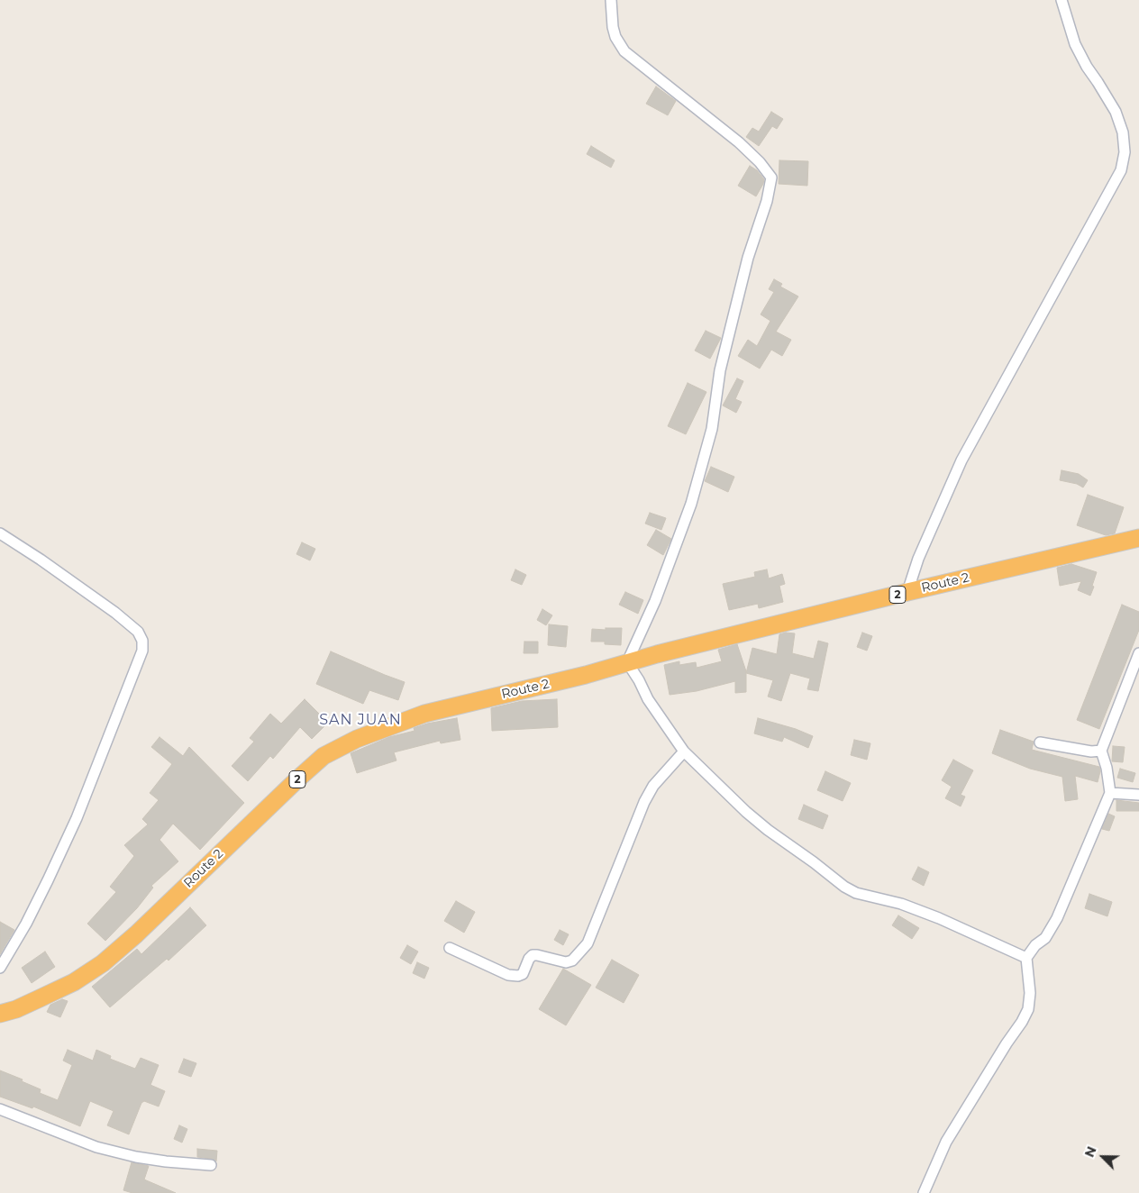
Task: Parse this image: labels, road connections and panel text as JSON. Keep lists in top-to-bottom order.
{
  "streets": {
    "highway": ["Route 2", "2"]
  },
  "districts": ["SAN JUAN"],
  "north": "top left"
}
